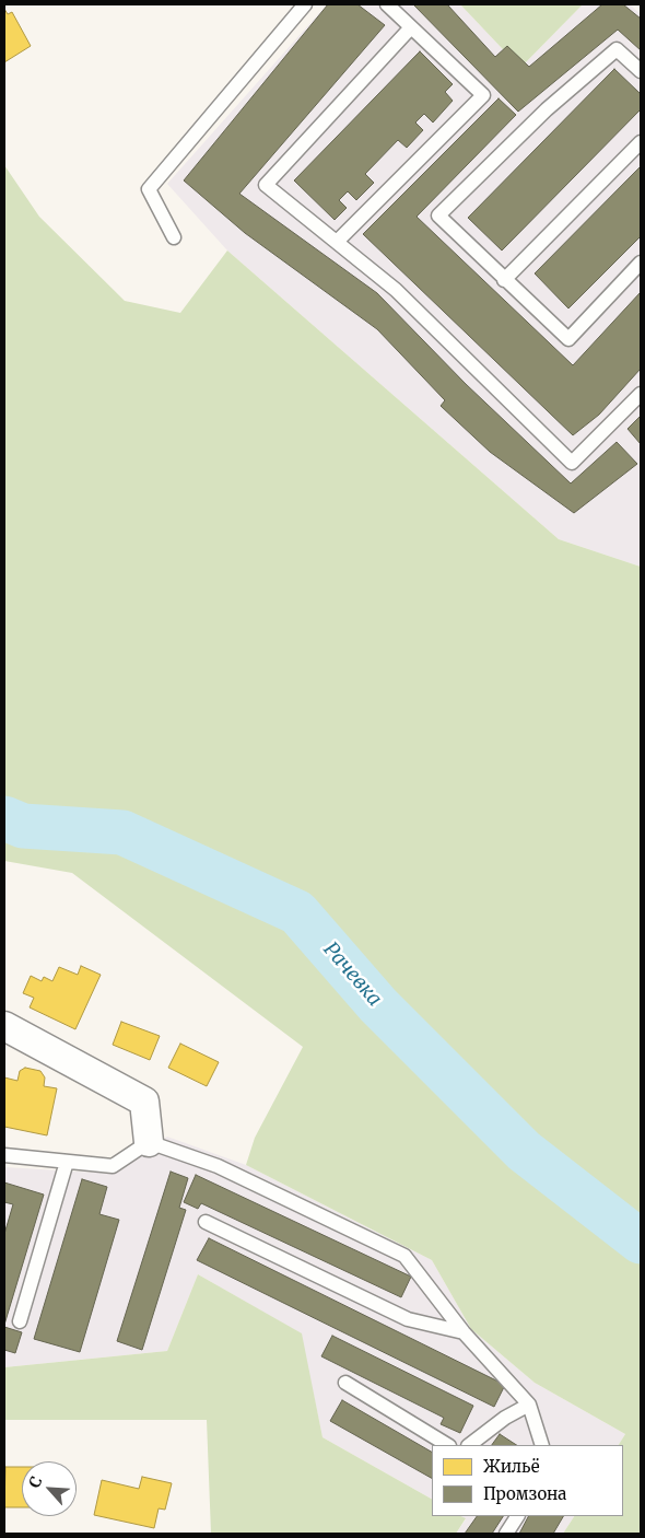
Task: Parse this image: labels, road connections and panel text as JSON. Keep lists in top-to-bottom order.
{
  "water": ["Рачевка"],
  "legend": ["Жильё", "Промзона"],
  "north": "top left"
}
